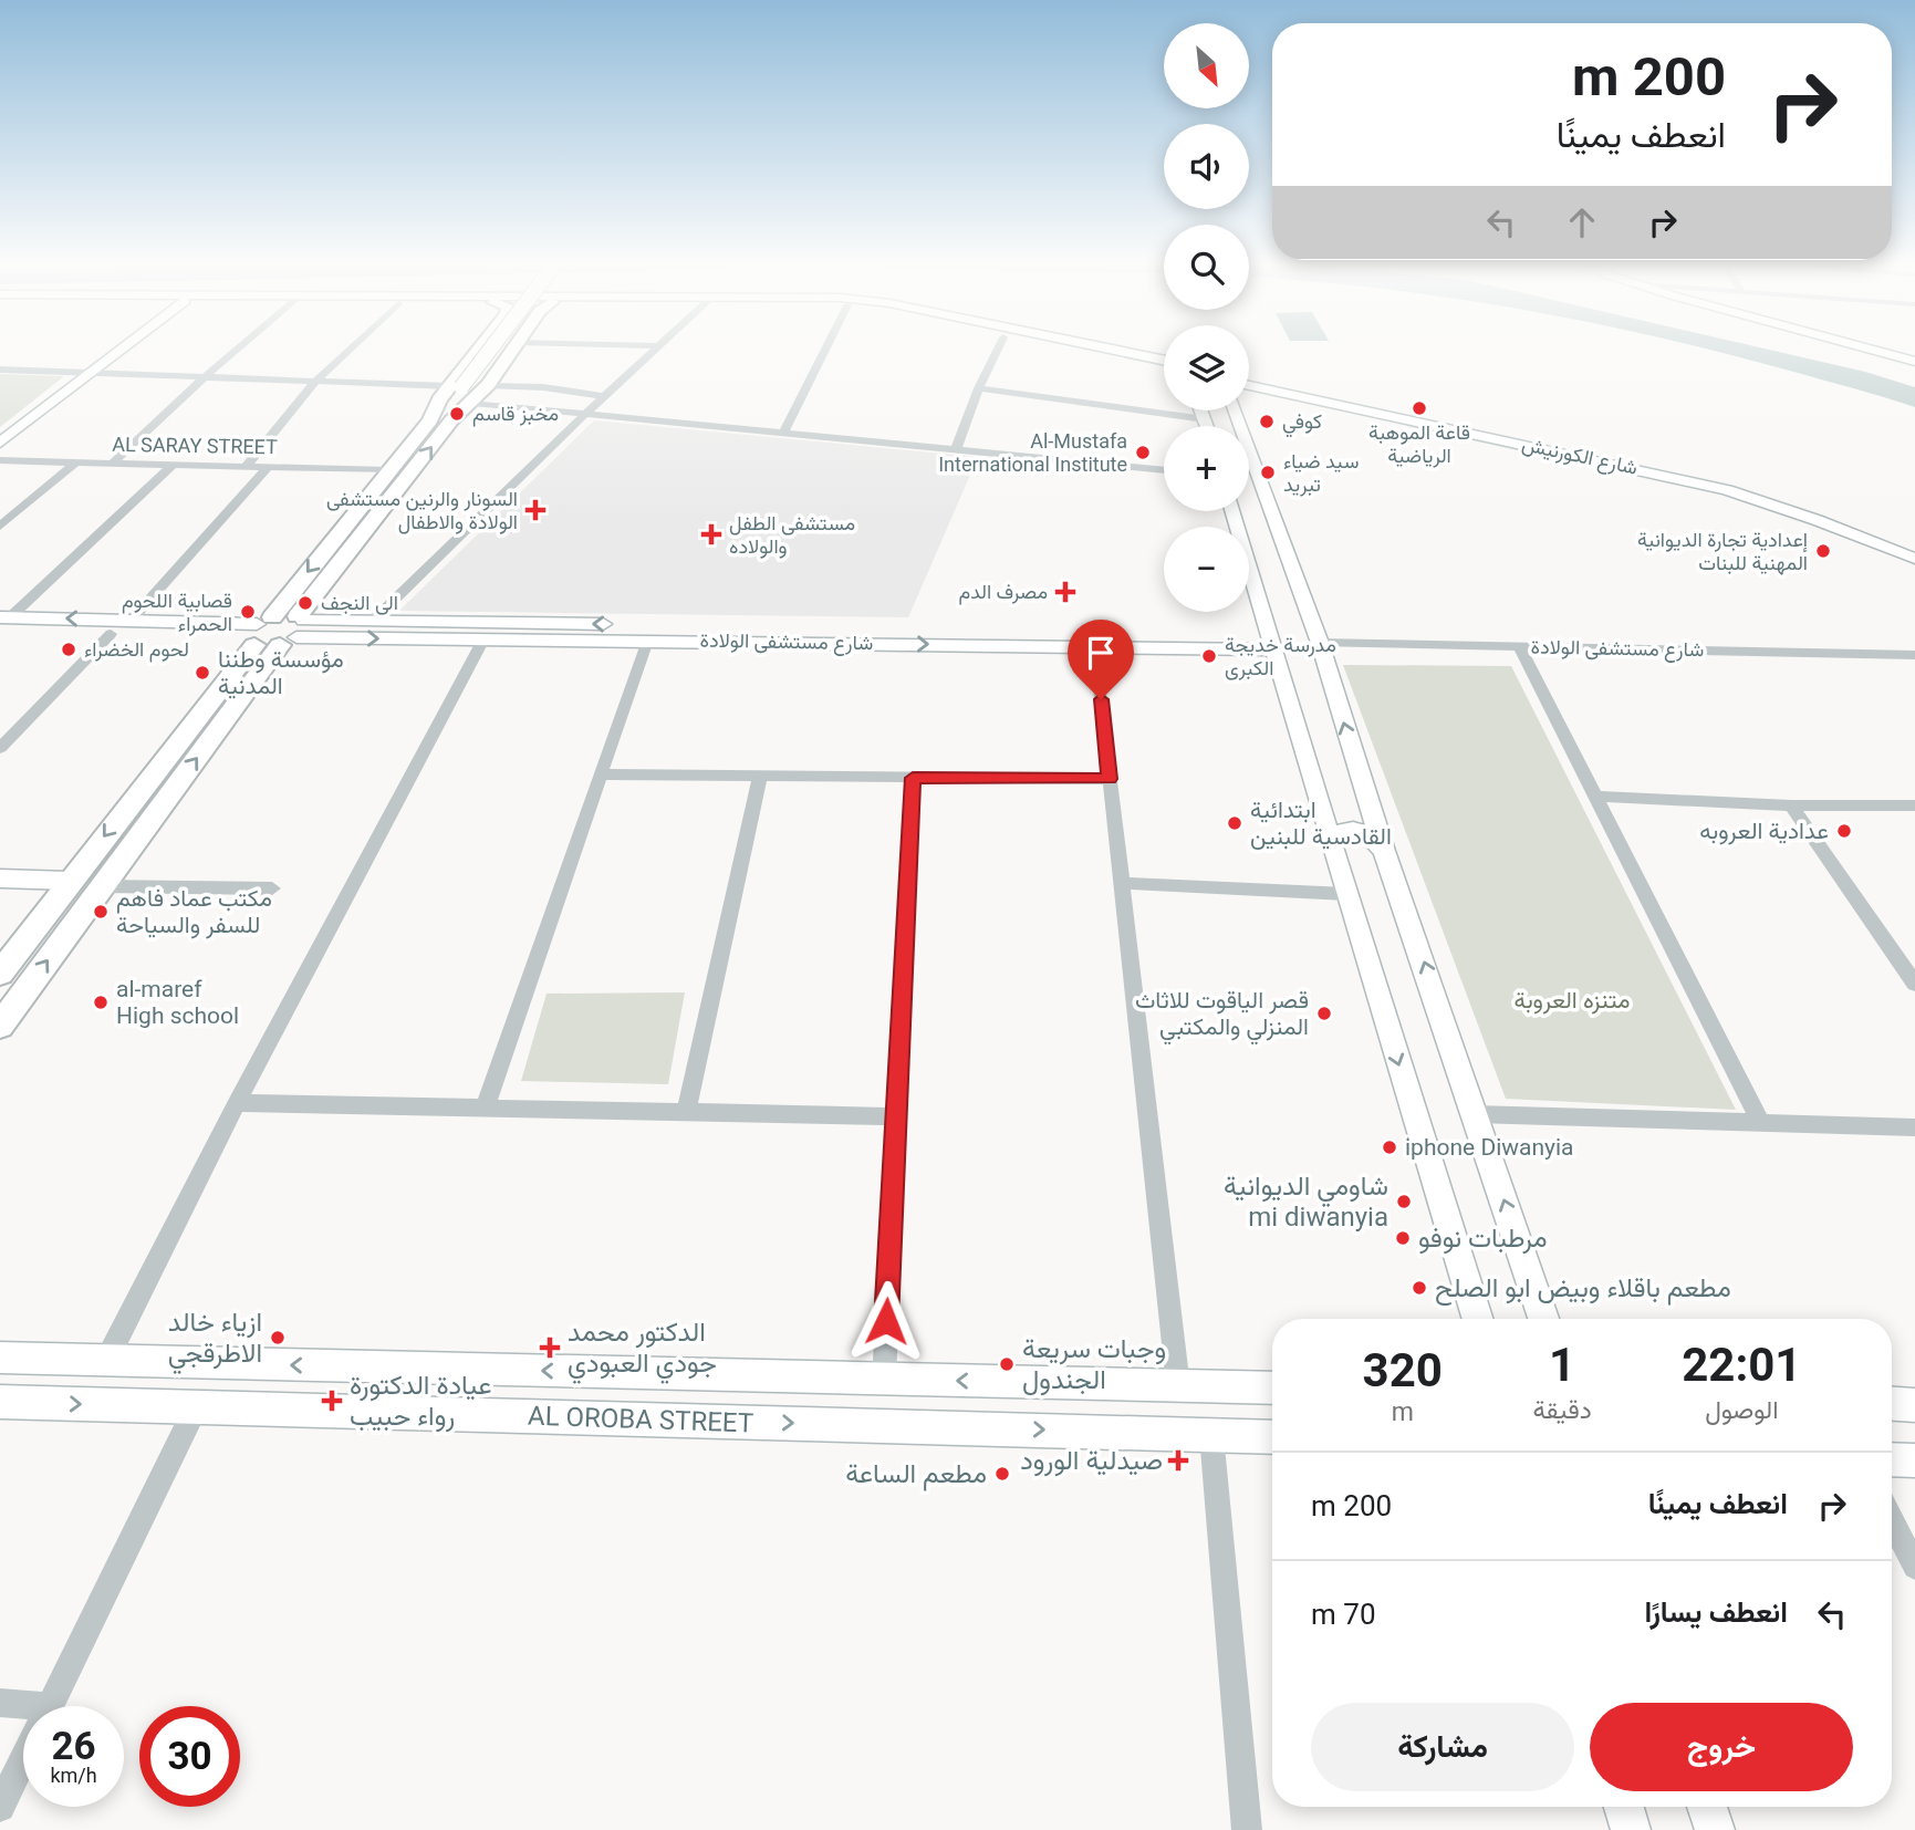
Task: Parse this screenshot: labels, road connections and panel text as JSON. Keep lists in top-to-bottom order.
{
  "streets": {
    "main road": ["شارع الكورنيش", "شارع مستشفى الولادة", "AL OROBA STREET"],
    "street": ["AL SARAY STREET"]
  },
  "parks": ["متنزه العروبة"],
  "places": {
    "other": [
      "قاعة الموهبة الرياضية",
      "مخبز قاسم",
      "كوفي",
      "Al-Mustafa International Institute",
      "سيد ضياء تبريد",
      "إعدادية تجارة الديوانية المهنية للبنات",
      "الى النجف",
      "قصابية اللحوم الحمراء",
      "لحوم الخضراء",
      "مدرسة خديجة الكبرى",
      "مؤسسة وطننا المدنية",
      "ابتدائية القادسية للبنين",
      "عدادية العروبه",
      "مكتب عماد فاهم للسفر والسياحة",
      "al-maref High school",
      "قصر الياقوت للاثاث المنزلي والمكتبي",
      "iphone Diwanyia",
      "شاومي الديوانية mi diwanyia",
      "مرطبات نوفو",
      "مطعم باقلاء وبيض ابو الصلح",
      "ازياء خالد الاطرقجي",
      "وجبات سريعة الجندول",
      "مطعم الساعة"
    ],
    "health": [
      "السونار والرنين مستشفى الولادة والاطفال",
      "مستشفى الطفل والولاده",
      "مصرف الدم",
      "الدكتور محمد جودي العبودي",
      "عيادة الدكتورة رواء حبيب",
      "صيدلية الورود"
    ]
  },
  "north": "bottom right",
  "page": {
    "map_buttons": ["+", "−"],
    "turn": ["200 m", "انعطف يمينًا"],
    "eta": [
      "22:01",
      "الوصول",
      "1",
      "دقيقة",
      "320",
      "m"
    ],
    "list": [
      {
        "name": "انعطف يمينًا",
        "value": "200 m"
      },
      {
        "name": "انعطف يسارًا",
        "value": "70 m"
      }
    ],
    "buttons": ["خروج", "مشاركة"],
    "speed": "26 km/h",
    "limit": "30"
  }
}
